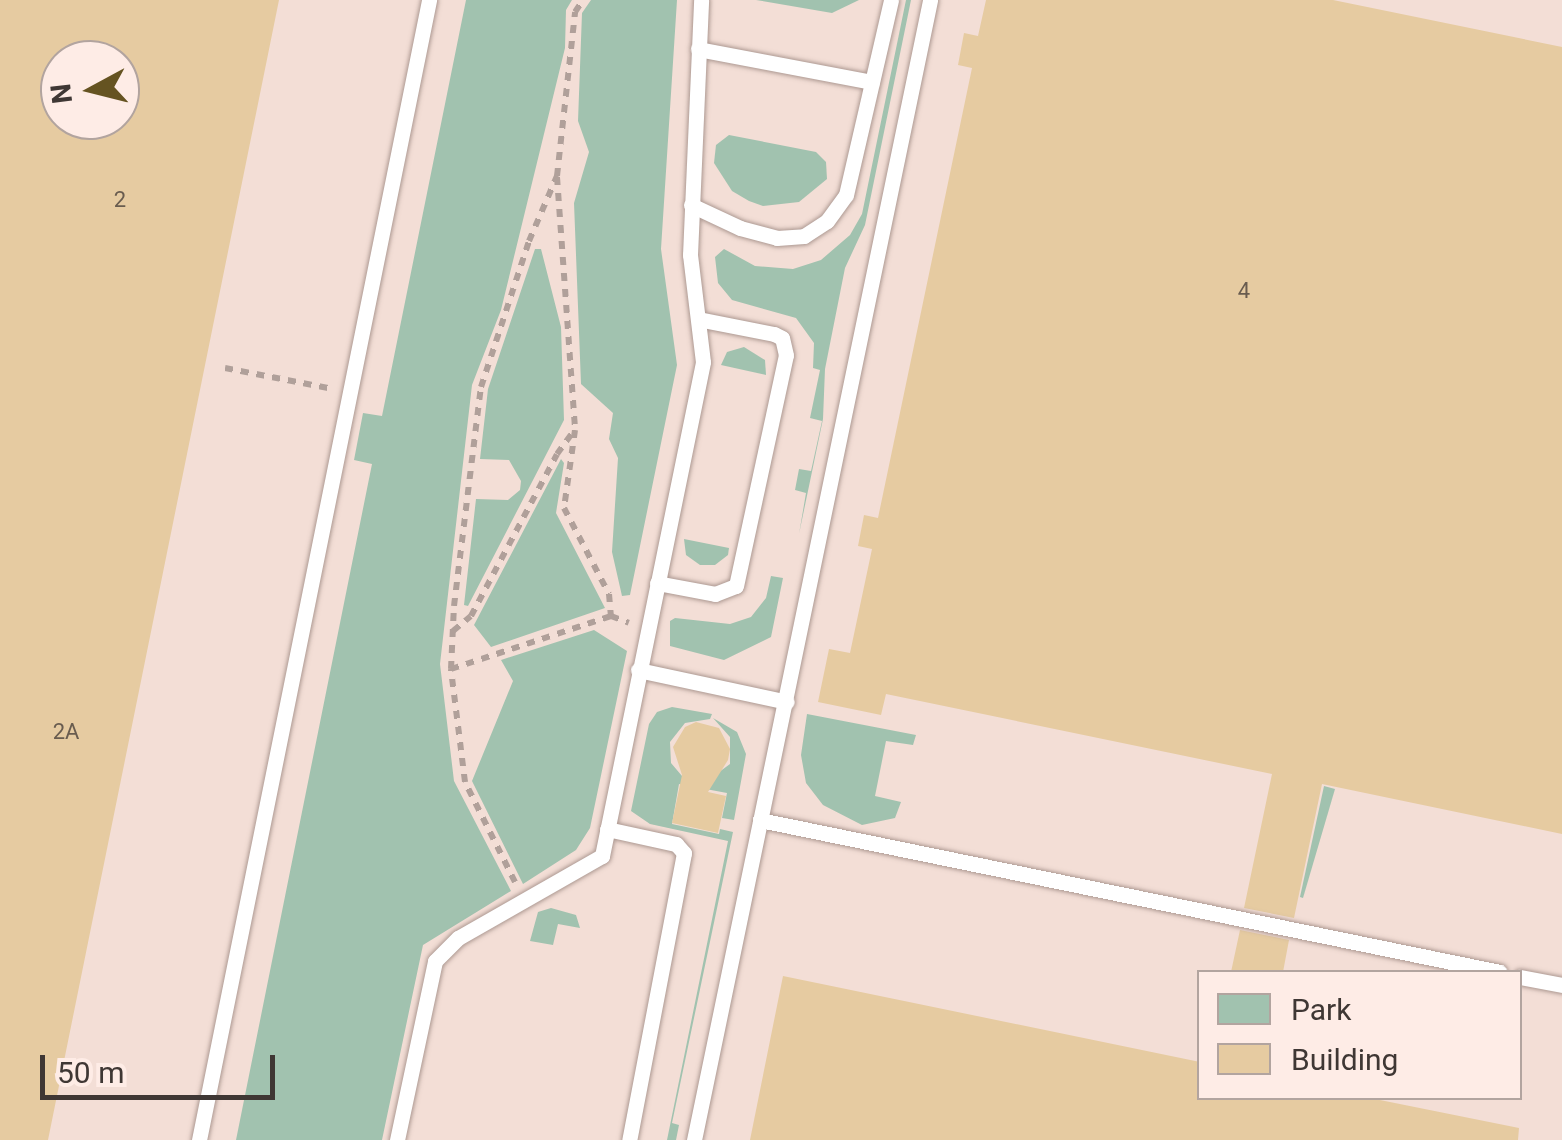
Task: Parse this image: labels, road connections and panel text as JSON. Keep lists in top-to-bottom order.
{
  "house_numbers": ["2", "4", "2A"],
  "legend": ["Park", "Building"],
  "scale_bar": "50 m",
  "north": "left"
}
